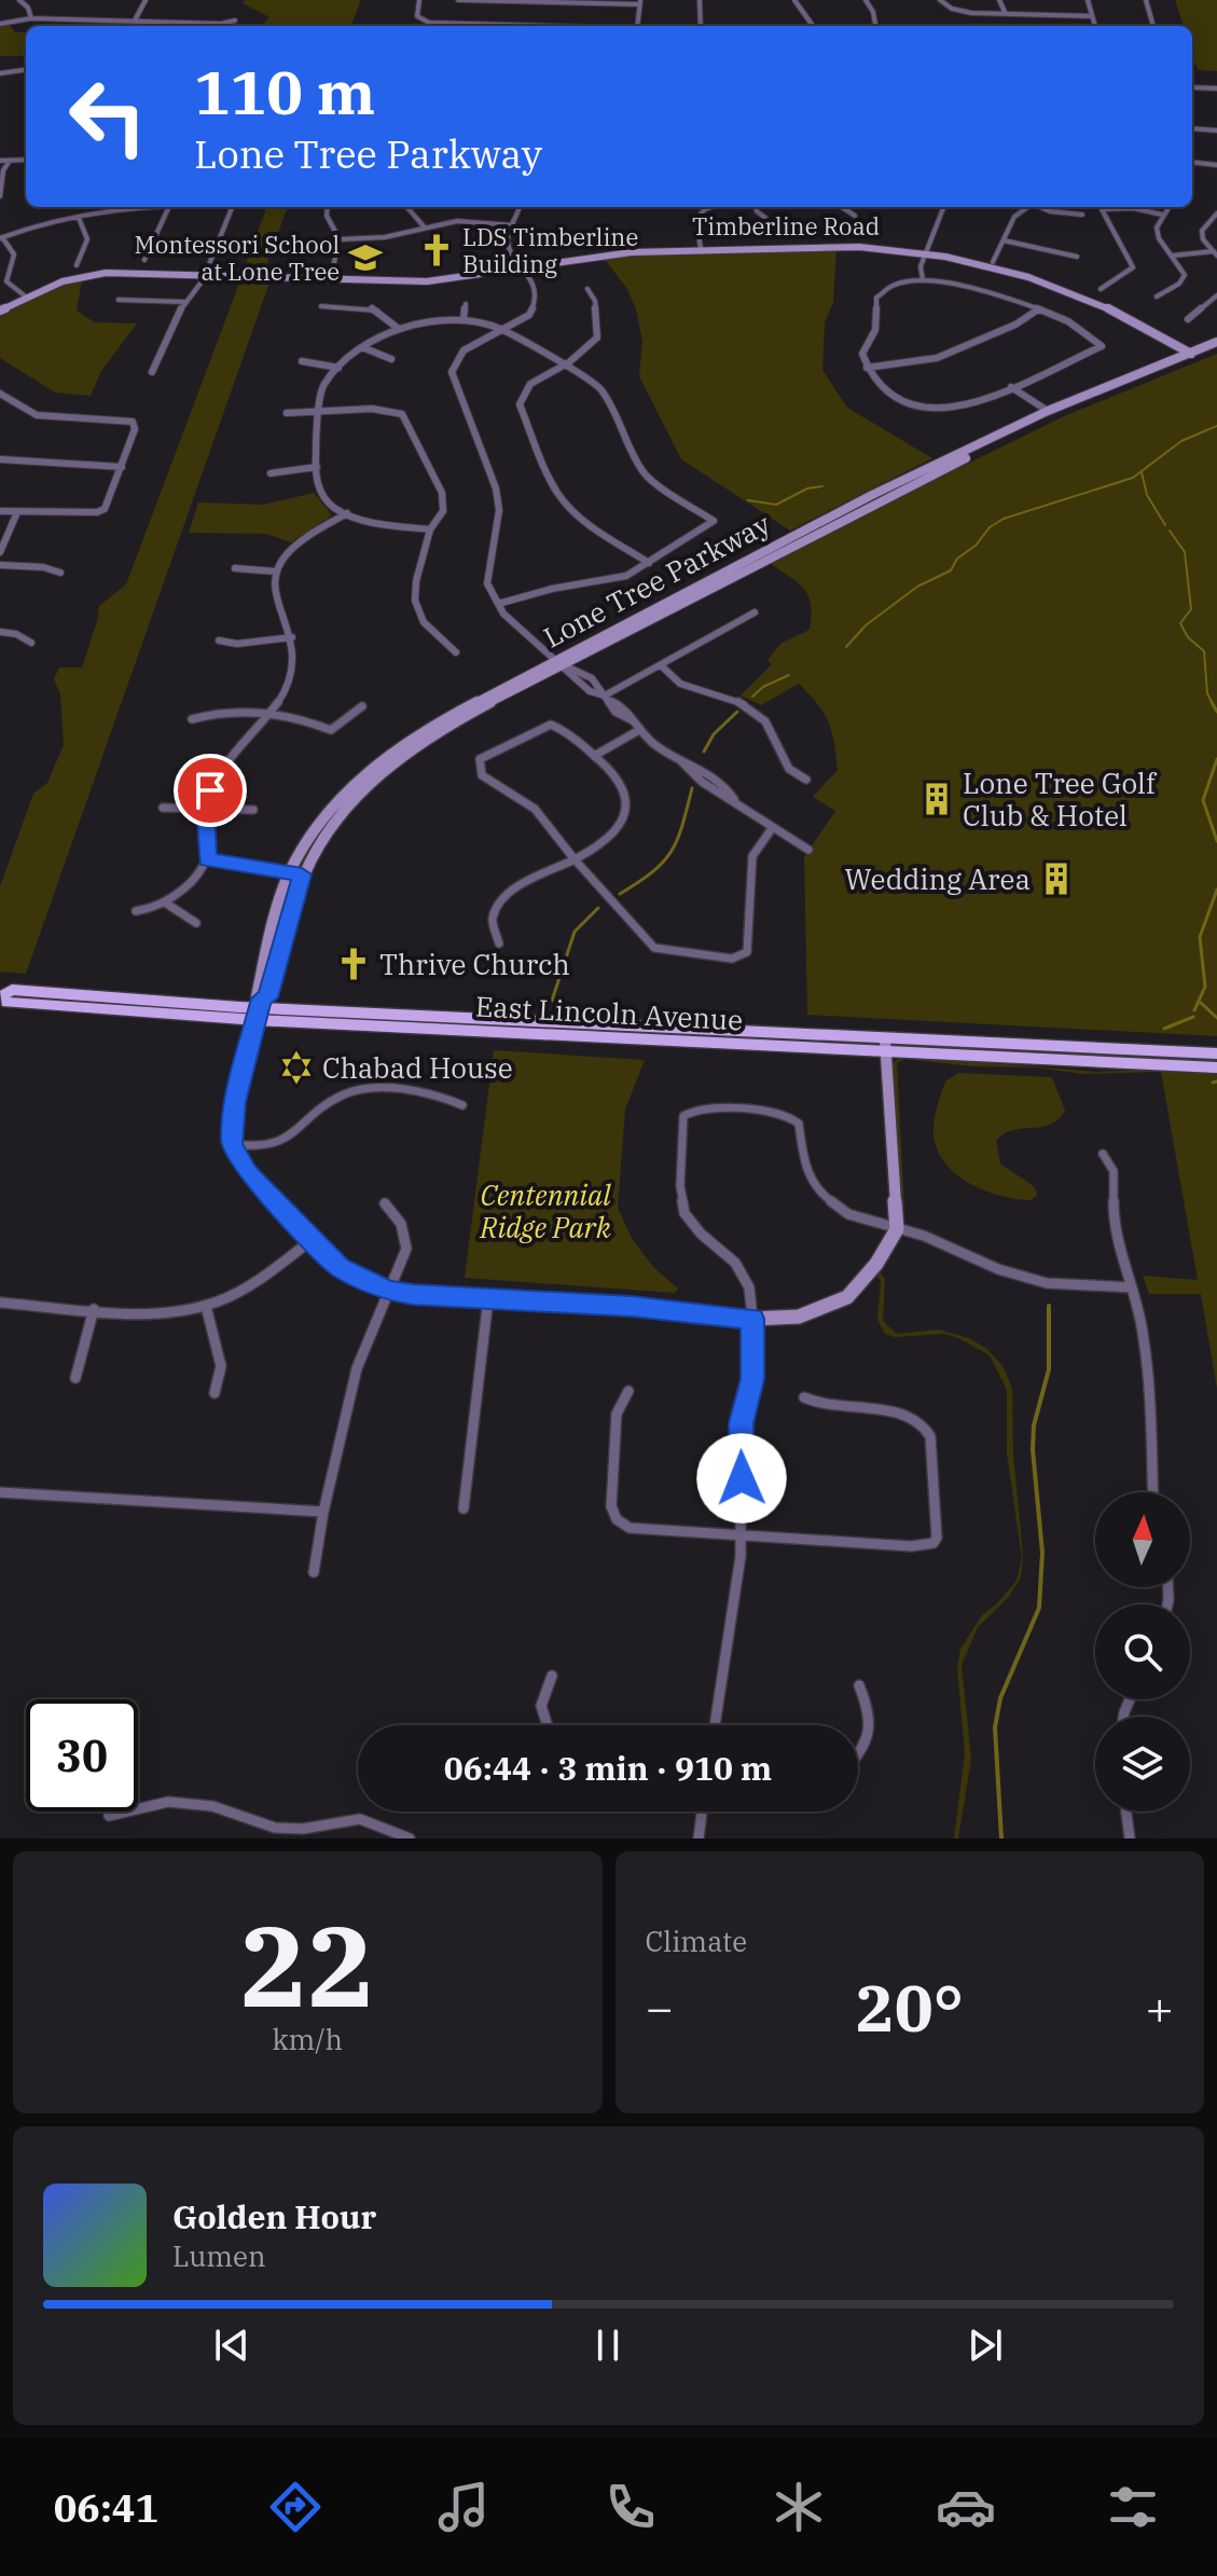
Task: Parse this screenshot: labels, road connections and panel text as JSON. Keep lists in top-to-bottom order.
{
  "streets": {
    "main road": ["East Lincoln Avenue"],
    "street": ["Timberline Road", "Lone Tree Parkway"]
  },
  "crossings": [
    ["Timberline Road", "Lone Tree Parkway"],
    ["Lone Tree Parkway", "East Lincoln Avenue"]
  ],
  "parks": ["Centennial Ridge Park"],
  "places": {
    "church": ["LDS Timberline Building", "Thrive Church"],
    "school or university": ["Montessori School at Lone Tree"],
    "building": ["Lone Tree Golf Club & Hotel", "Wedding Area"],
    "synagogue": ["Chabad House"]
  },
  "north": "top",
  "page": {
    "turn": ["110 m", "Lone Tree Parkway"],
    "limit": "30",
    "trip": "06:44 · 3 min · 910 m",
    "tile": [
      ["22", "km/h"],
      "Climate"
    ],
    "heat": ["−", "20°", "+"],
    "song": ["Golden Hour", "Lumen"],
    "tabs": "06:41"
  }
}
